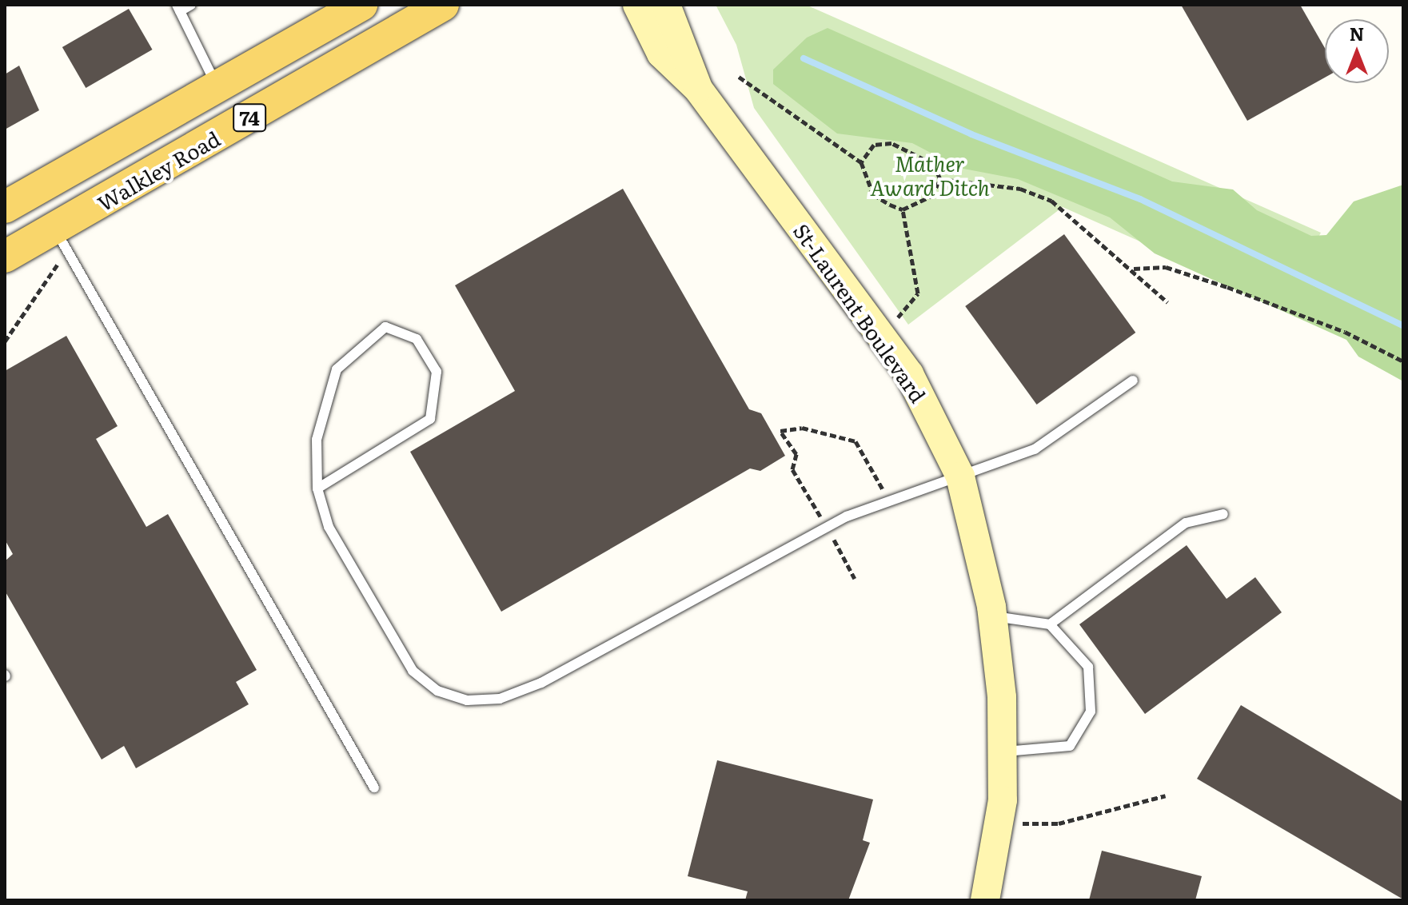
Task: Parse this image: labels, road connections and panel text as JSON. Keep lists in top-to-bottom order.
{
  "streets": {
    "main road": ["74", "Walkley Road"],
    "street": ["St-Laurent Boulevard"]
  },
  "parks": ["Mather Award Ditch"],
  "north": "top"
}
